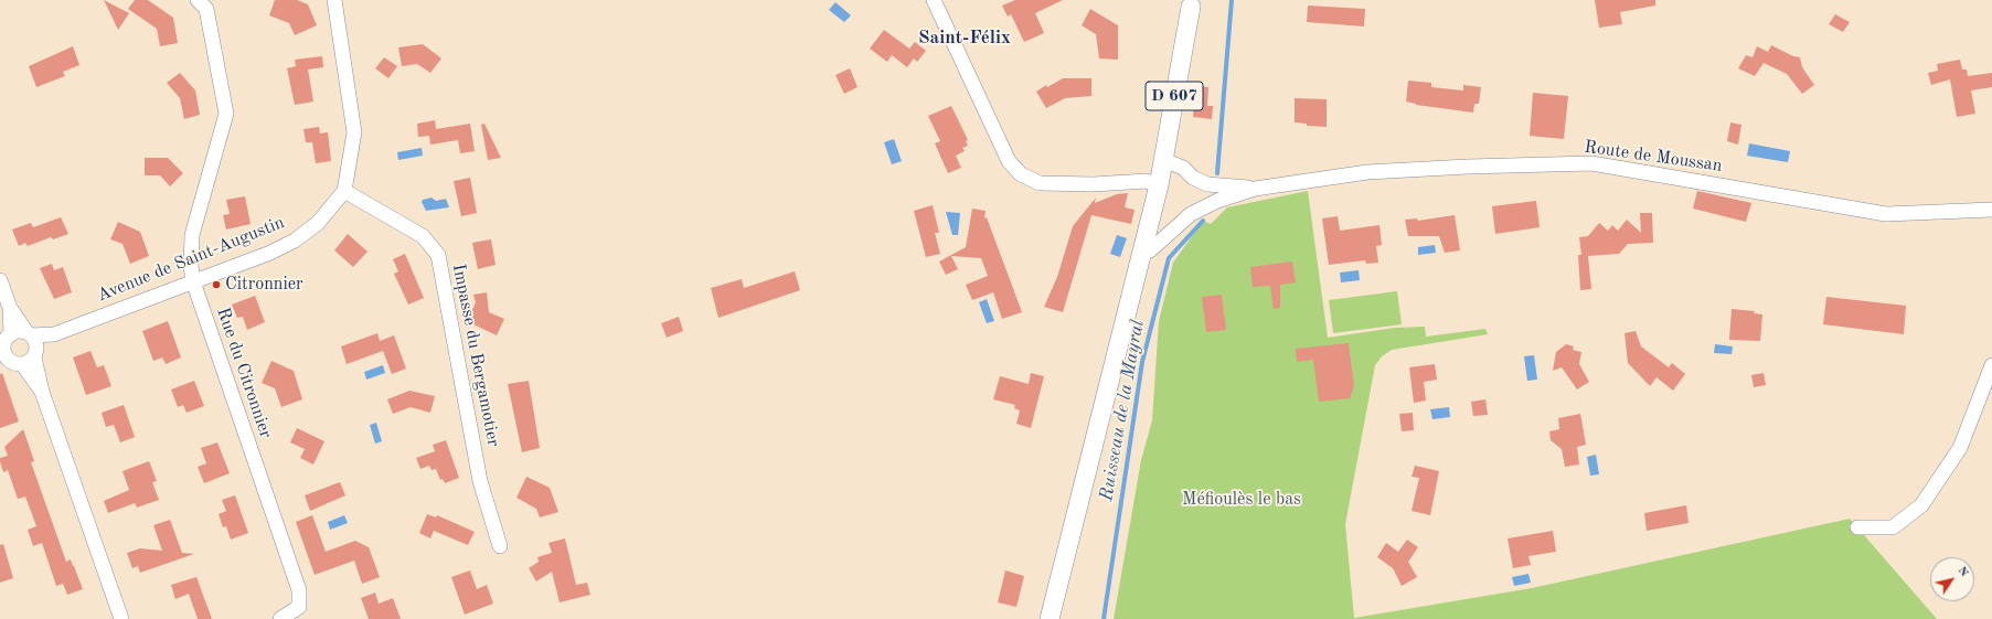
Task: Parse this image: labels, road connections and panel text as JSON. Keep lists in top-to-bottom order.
{
  "streets": {
    "main road": ["D 607"],
    "street": [
      "Route de Moussan",
      "Avenue de Saint-Augustin",
      "Impasse du Bergamotier",
      "Rue du Citronnier"
    ]
  },
  "crossings": [
    ["Avenue de Saint-Augustin", "Impasse du Bergamotier"],
    ["Avenue de Saint-Augustin", "Rue du Citronnier"]
  ],
  "districts": ["Saint-Félix"],
  "water": ["Ruisseau de la Mayral"],
  "parks": ["Méfioulès le bas"],
  "places": ["Citronnier"],
  "north": "top right"
}
